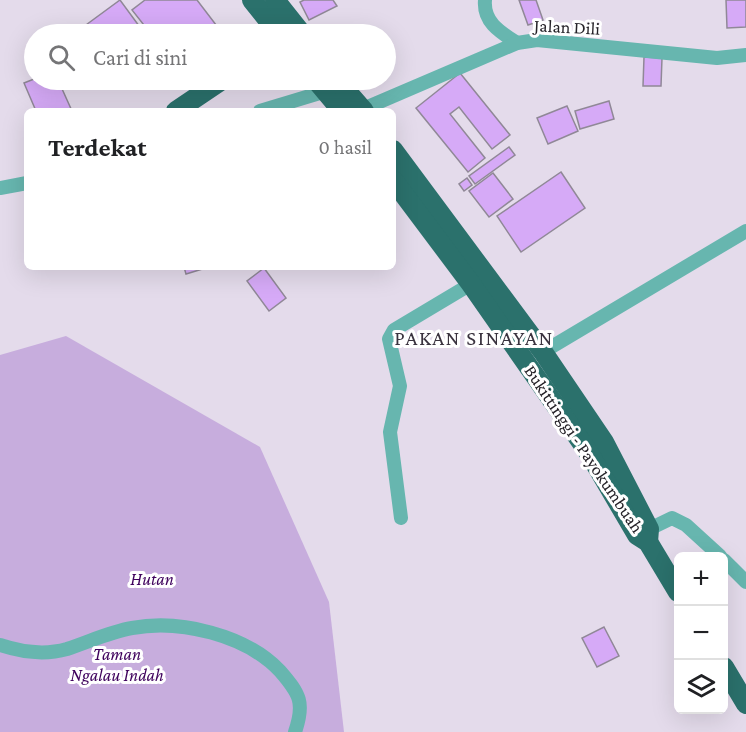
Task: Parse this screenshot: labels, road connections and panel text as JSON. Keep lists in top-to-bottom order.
{
  "streets": {
    "highway": ["Bukittinggi - Payokumbuah"],
    "street": ["Jalan Dili"]
  },
  "districts": ["PAKAN SINAYAN"],
  "parks": ["Hutan", "Taman Ngalau Indah"],
  "page": {
    "search": "Cari di sini",
    "heading": ["Terdekat", "0 hasil"],
    "map_buttons": ["+", "−"]
  }
}
